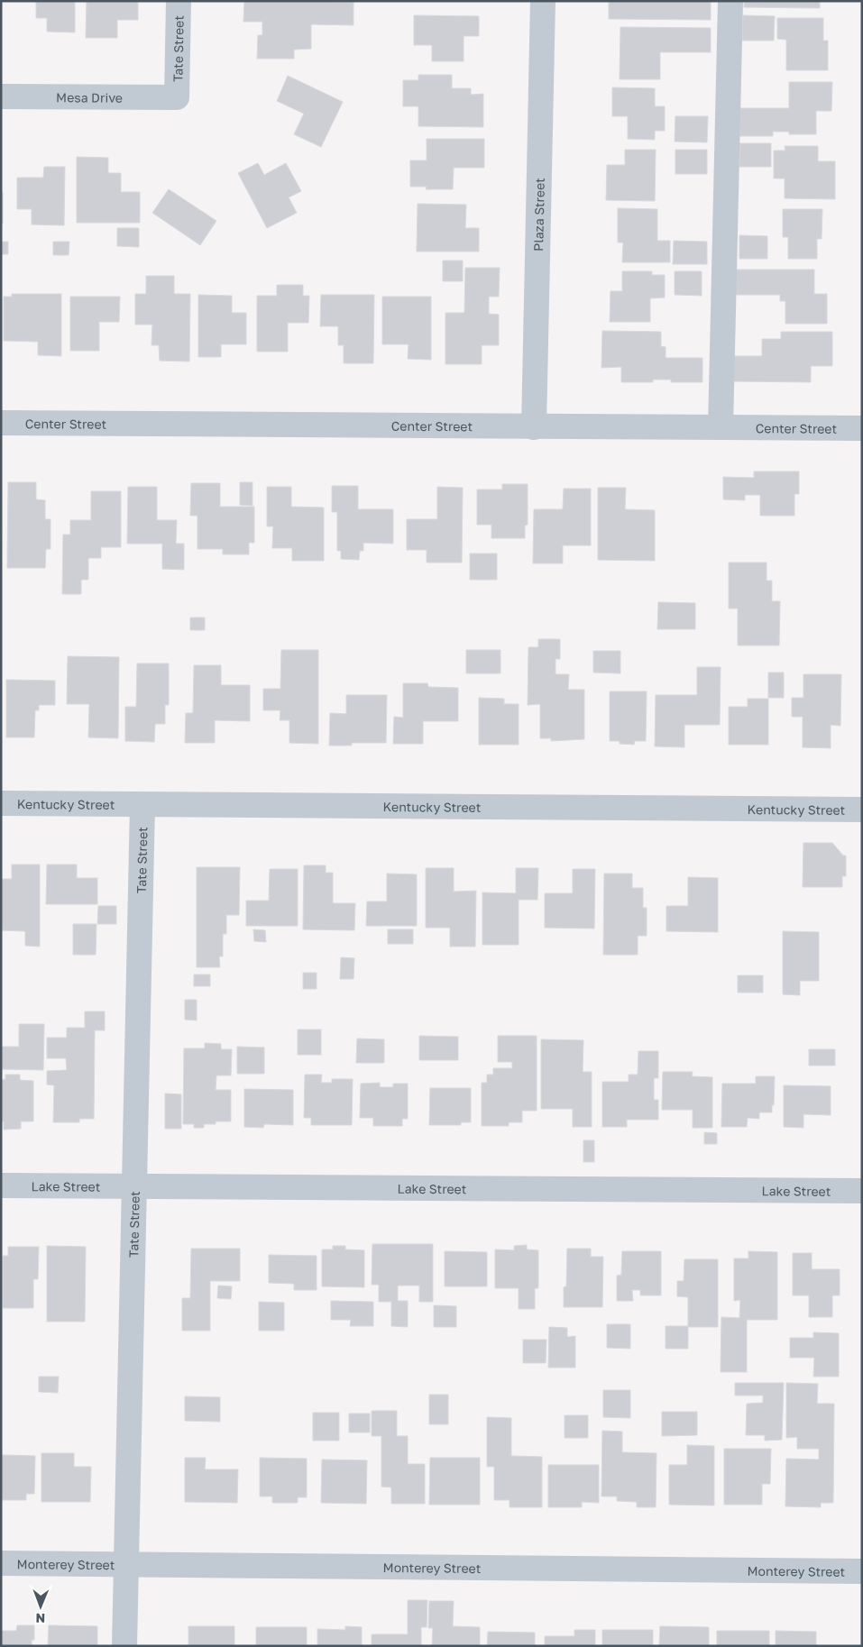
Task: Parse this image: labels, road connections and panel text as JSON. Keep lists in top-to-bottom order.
{
  "streets": {
    "street": [
      "Tate Street",
      "Mesa Drive",
      "Plaza Street",
      "Center Street",
      "Kentucky Street",
      "Lake Street",
      "Monterey Street"
    ]
  },
  "crossings": [
    ["Tate Street", "Mesa Drive"],
    ["Tate Street", "Kentucky Street"],
    ["Tate Street", "Lake Street"],
    ["Tate Street", "Monterey Street"],
    ["Plaza Street", "Center Street"]
  ],
  "north": "bottom"
}
